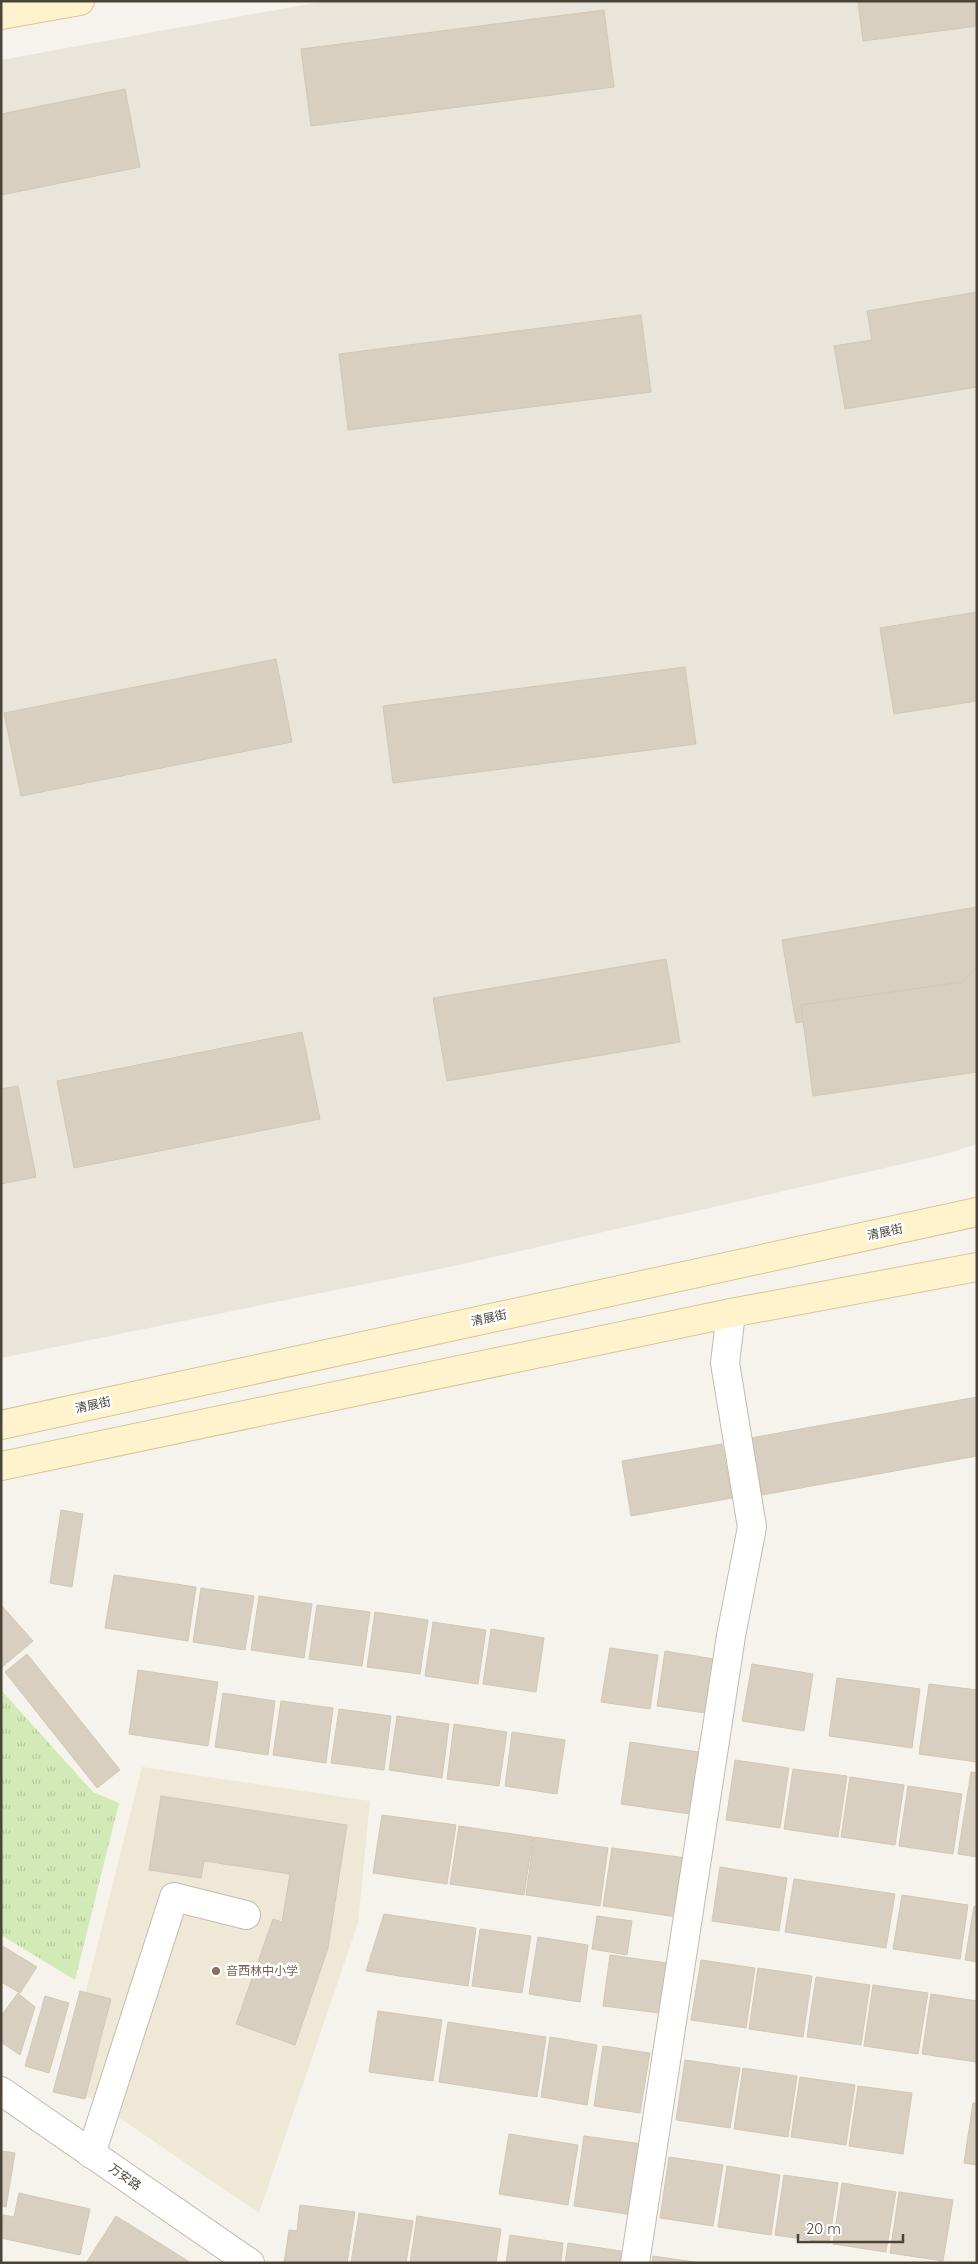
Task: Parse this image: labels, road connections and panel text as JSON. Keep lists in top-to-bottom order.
{
  "streets": {
    "street": ["清展街", "万安路"]
  },
  "places": ["音西林中小学"],
  "scale_bar": "20 m"
}
